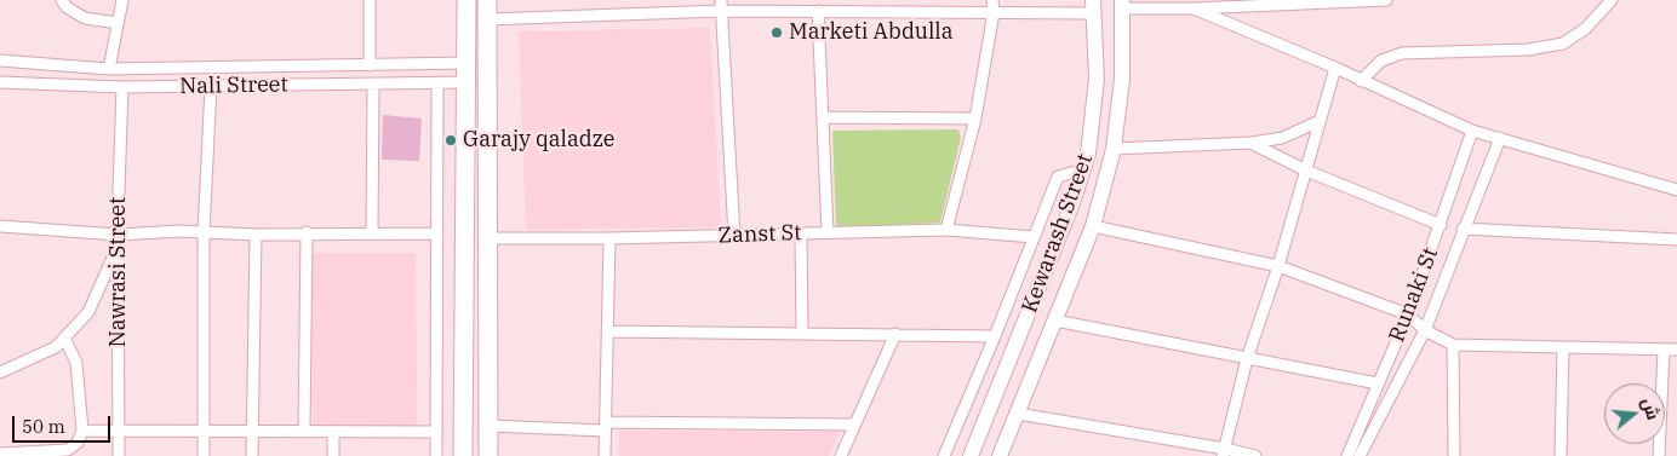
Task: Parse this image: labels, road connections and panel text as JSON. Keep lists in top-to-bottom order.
{
  "streets": {
    "main road": ["Kewarash Street"],
    "street": [
      "Nali Street",
      "Zanst St",
      "Nawrasi Street",
      "Runaki St"
    ]
  },
  "crossings": [
    ["Nali Street", "Nawrasi Street"]
  ],
  "places": ["Marketi Abdulla", "Garajy qaladze"],
  "scale_bar": "50 m",
  "north": "right"
}
